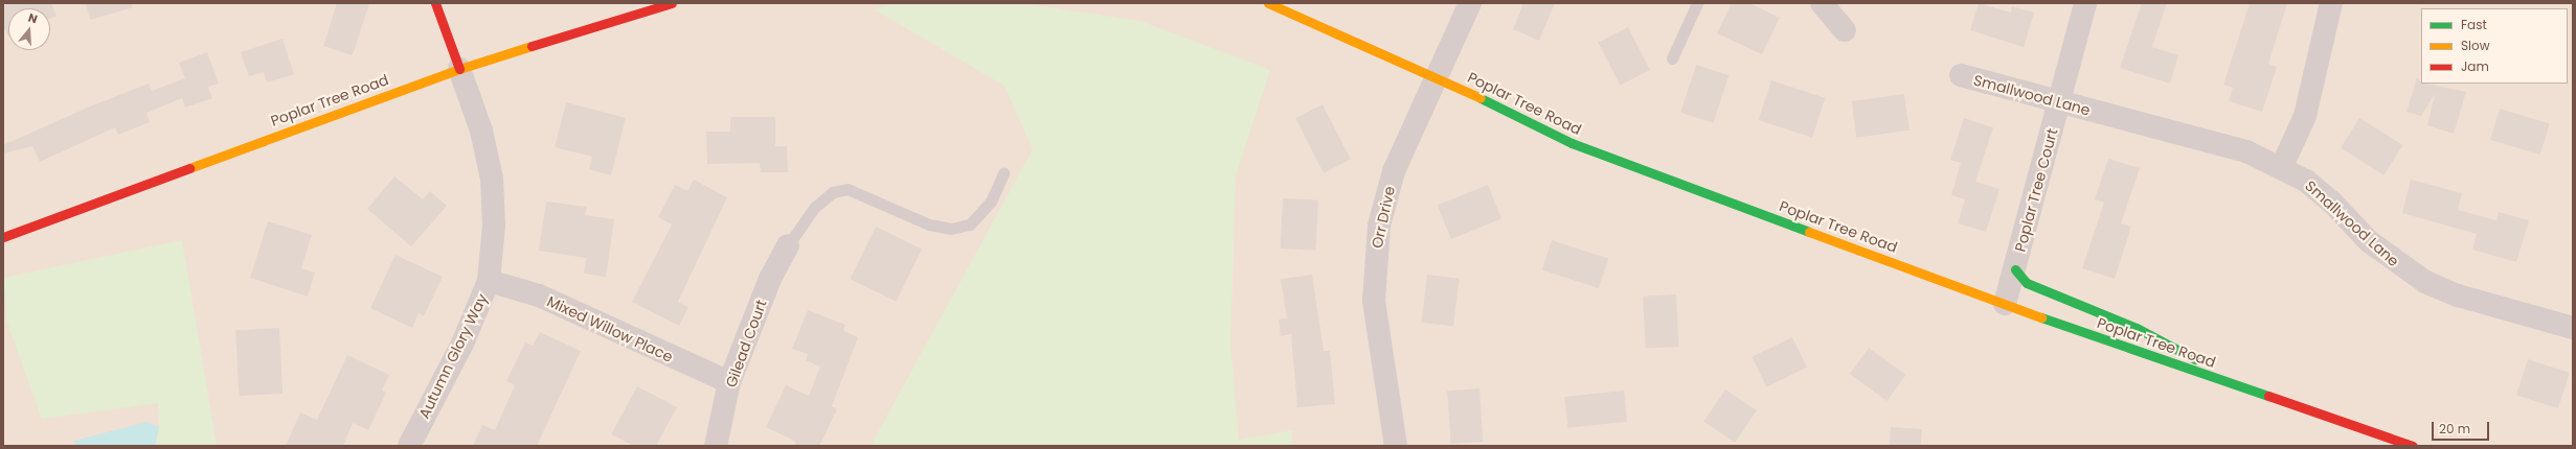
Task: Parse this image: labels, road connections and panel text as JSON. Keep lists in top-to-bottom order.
{
  "streets": {
    "main road": ["Poplar Tree Road"],
    "street": [
      "Smallwood Lane",
      "Poplar Tree Court",
      "Orr Drive",
      "Mixed Willow Place",
      "Gilead Court",
      "Autumn Glory Way"
    ]
  },
  "crossings": [
    ["Smallwood Lane", "Poplar Tree Court"],
    ["Poplar Tree Road", "Poplar Tree Court"],
    ["Poplar Tree Road", "Orr Drive"],
    ["Poplar Tree Road", "Autumn Glory Way"],
    ["Mixed Willow Place", "Gilead Court"],
    ["Mixed Willow Place", "Autumn Glory Way"]
  ],
  "legend": ["Fast", "Slow", "Jam"],
  "scale_bar": "20 m",
  "north": "top"
}
